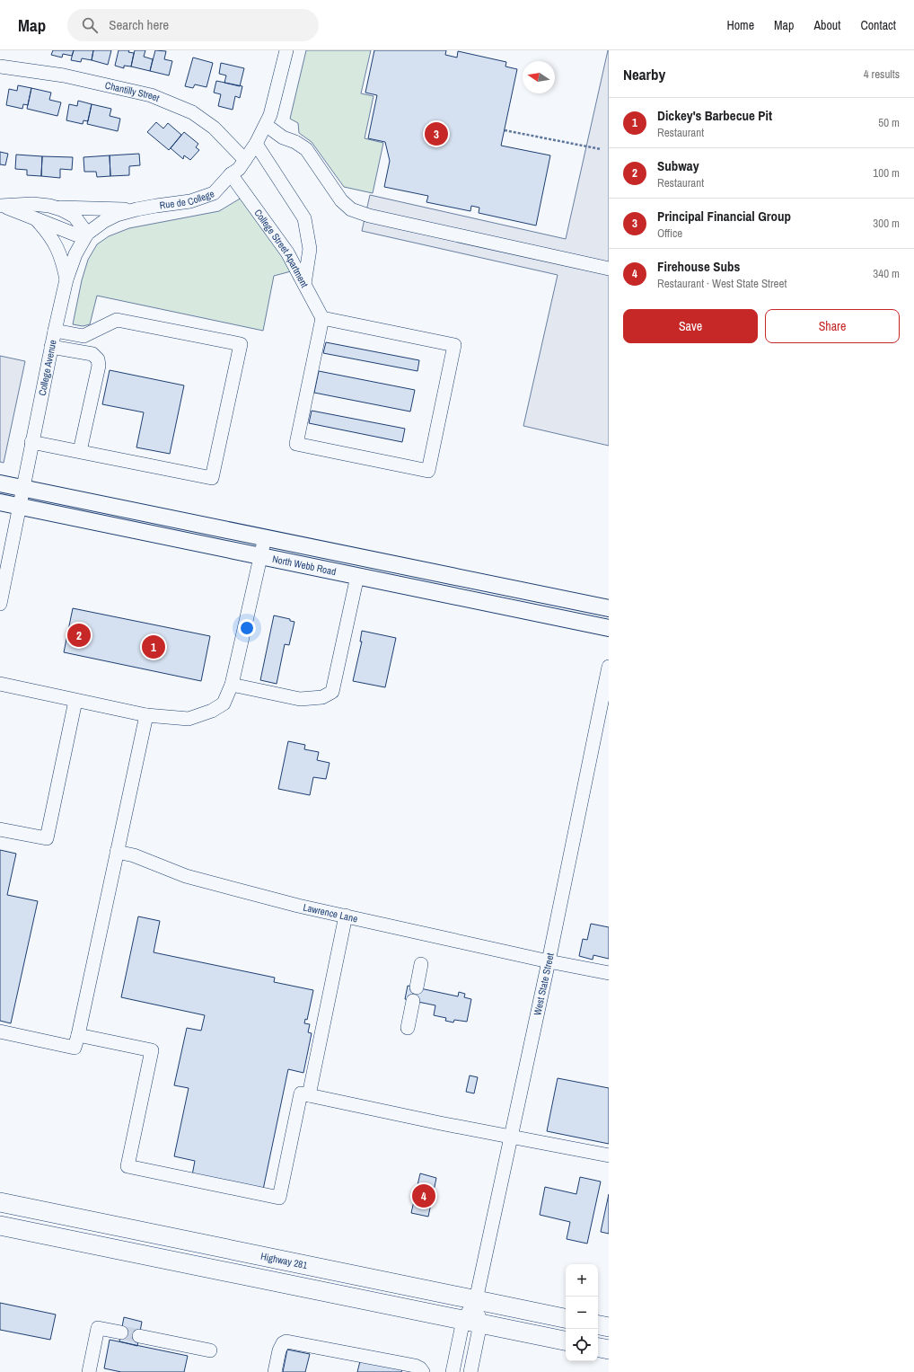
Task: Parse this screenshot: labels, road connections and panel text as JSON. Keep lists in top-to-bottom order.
{
  "streets": {
    "highway": ["Highway 281"],
    "main road": ["North Webb Road"],
    "street": [
      "Chantilly Street",
      "Rue de College",
      "College Street Apartment",
      "College Avenue",
      "Lawrence Lane",
      "West State Street"
    ]
  },
  "crossings": [
    ["Chantilly Street", "Rue de College"],
    ["Rue de College", "College Street Apartment"],
    ["Rue de College", "College Avenue"],
    ["College Avenue", "North Webb Road"],
    ["Lawrence Lane", "West State Street"],
    ["West State Street", "Highway 281"]
  ],
  "north": "left",
  "page": {
    "header": "Map",
    "search": "Search here",
    "nav": [
      "Home",
      "Map",
      "About",
      "Contact"
    ],
    "heading": ["Nearby", "4 results"],
    "list": [
      {
        "mark": "1",
        "name": "Dickey's Barbecue Pit",
        "note": "Restaurant",
        "value": "50 m"
      },
      {
        "mark": "2",
        "name": "Subway",
        "note": "Restaurant",
        "value": "100 m"
      },
      {
        "mark": "3",
        "name": "Principal Financial Group",
        "note": "Office",
        "value": "300 m"
      },
      {
        "mark": "4",
        "name": "Firehouse Subs",
        "note": "Restaurant · West State Street",
        "value": "340 m"
      }
    ],
    "pins": [
      "3",
      "2",
      "1",
      "4"
    ],
    "buttons": ["Save", "Share"],
    "map_buttons": ["+", "−"]
  }
}
